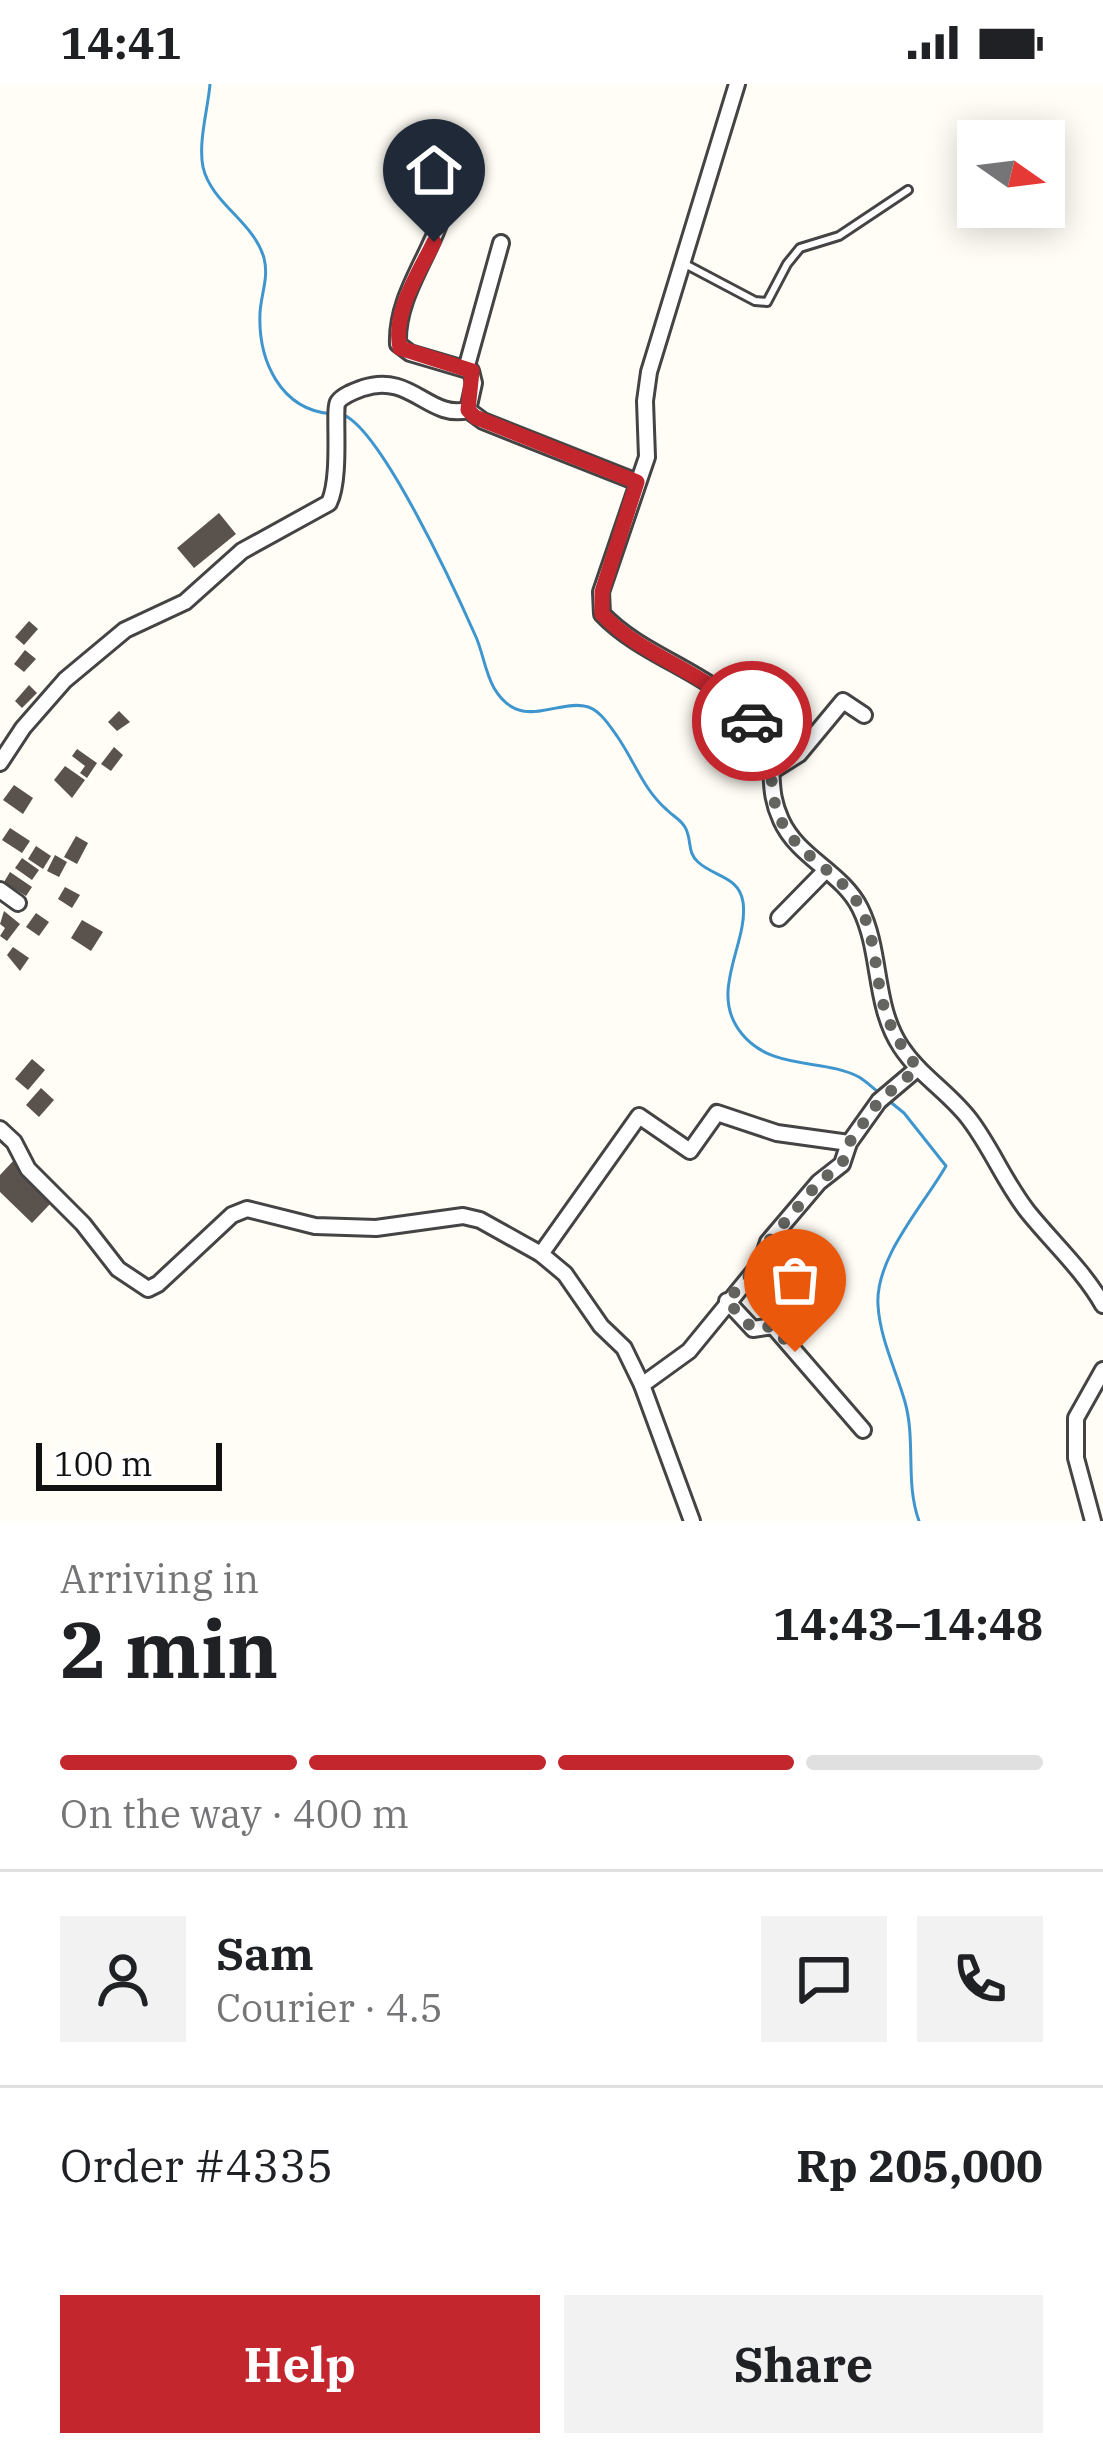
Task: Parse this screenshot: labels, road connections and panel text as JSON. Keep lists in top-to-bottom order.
{
  "scale_bar": "100 m",
  "north": "right",
  "page": {
    "status": "14:41",
    "scale": "100 m",
    "heading": ["2 min", "Arriving in", "14:43–14:48"],
    "panel": [
      "Sam",
      "Courier · 4.5",
      "Order #4335",
      "Rp 205,000"
    ],
    "bar": "On the way · 400 m",
    "buttons": ["Help", "Share"]
  }
}
